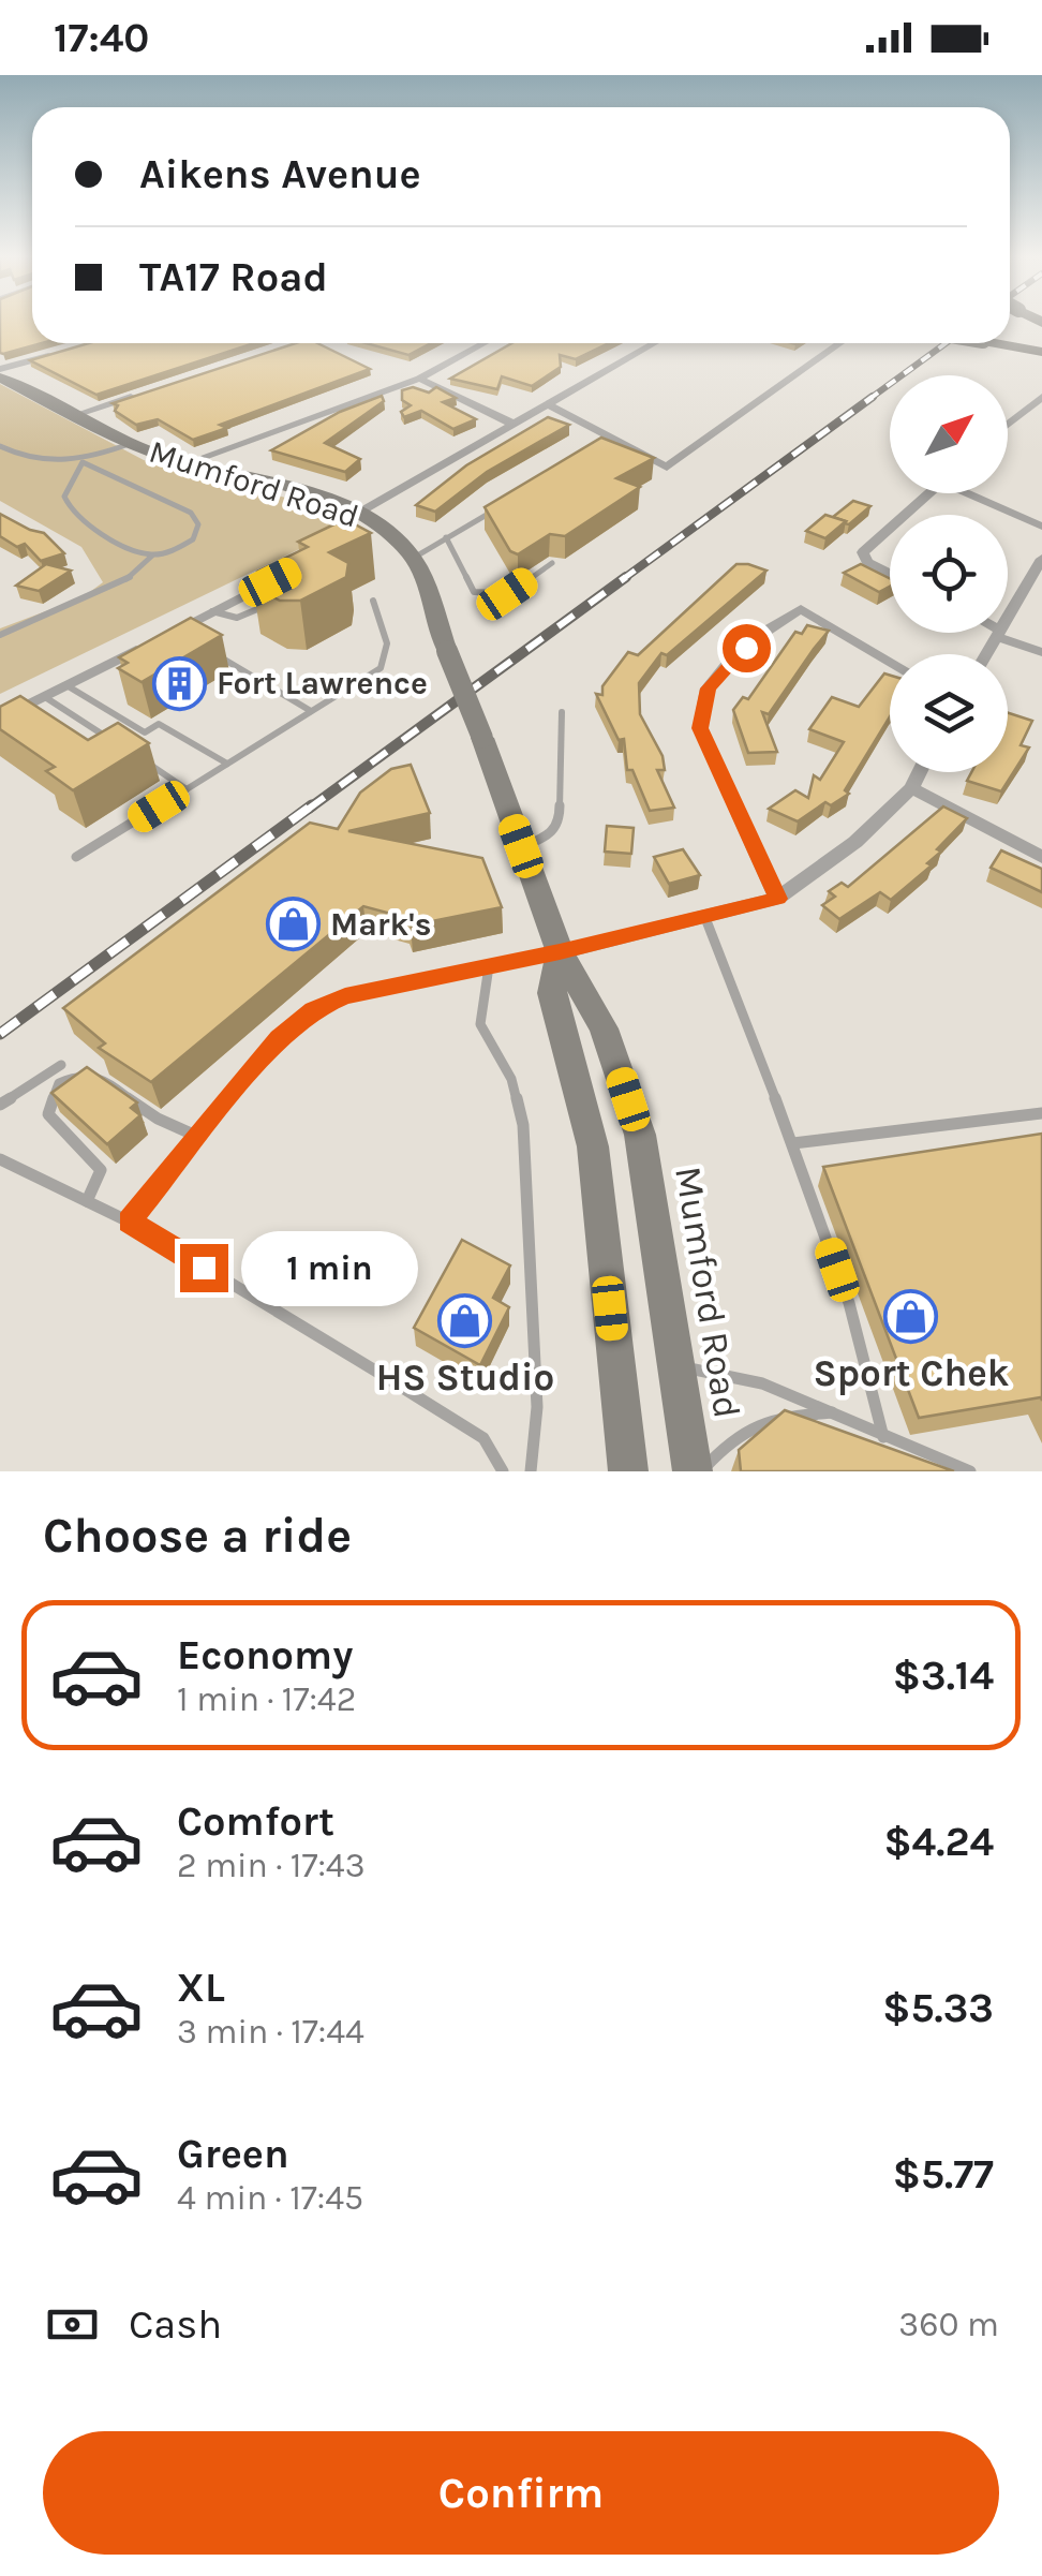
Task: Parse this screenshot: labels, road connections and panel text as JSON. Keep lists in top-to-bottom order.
{
  "streets": {
    "street": ["Mumford Road"]
  },
  "places": {
    "building": ["Fort Lawrence"],
    "shop": ["Mark's", "Sport Chek", "HS Studio"]
  },
  "north": "top right",
  "page": {
    "status": "17:40",
    "banner": ["Aikens Avenue", "TA17 Road"],
    "bubble": "1 min",
    "heading": "Choose a ride",
    "list": [
      {
        "name": "Economy",
        "note": "1 min · 17:42",
        "value": "$3.14"
      },
      {
        "name": "Comfort",
        "note": "2 min · 17:43",
        "value": "$4.24"
      },
      {
        "name": "XL",
        "note": "3 min · 17:44",
        "value": "$5.33"
      },
      {
        "name": "Green",
        "note": "4 min · 17:45",
        "value": "$5.77"
      }
    ],
    "pay": ["Cash", "360 m"],
    "buttons": "Confirm"
  }
}
